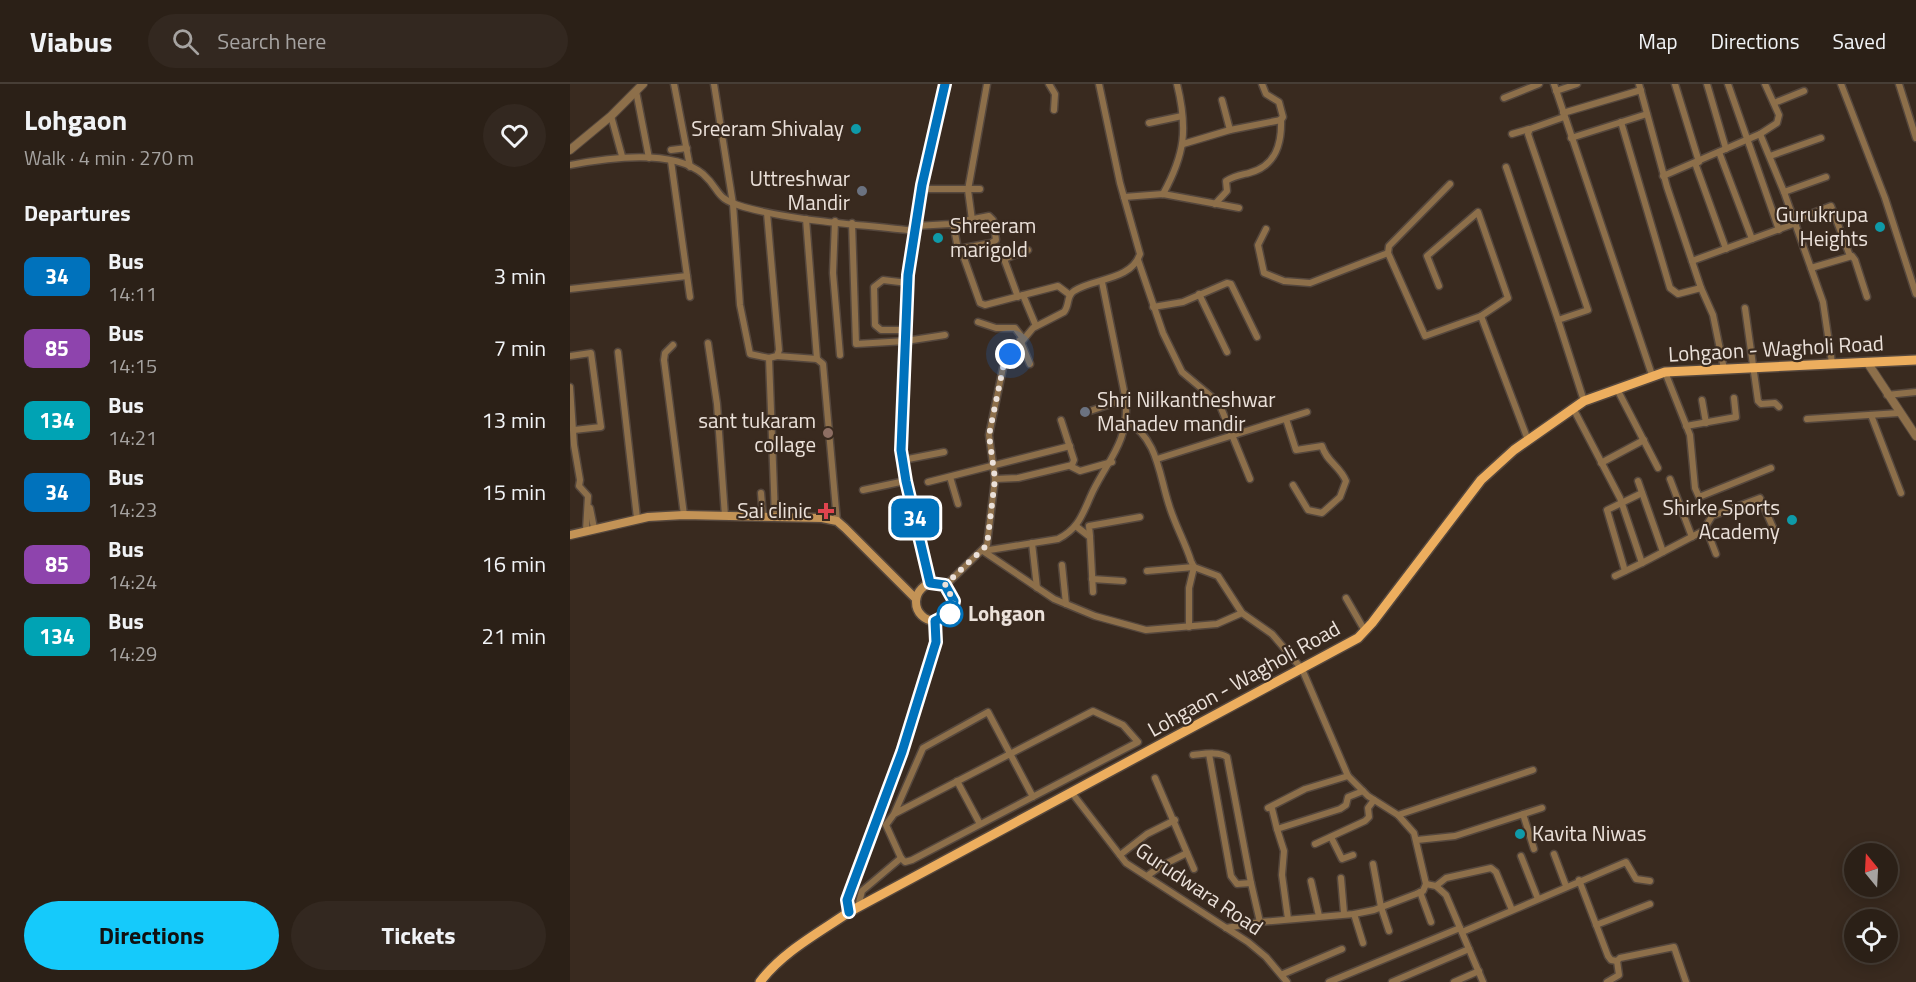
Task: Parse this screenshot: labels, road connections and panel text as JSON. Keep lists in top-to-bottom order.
{
  "streets": {
    "main road": ["Lohgaon - Wagholi Road"],
    "street": ["Gurudwara Road"]
  },
  "crossings": [
    ["Lohgaon - Wagholi Road", "Gurudwara Road"]
  ],
  "places": {
    "other": [
      "Sreeram Shivalay",
      "Uttreshwar Mandir",
      "Gurukrupa Heights",
      "Shreeram marigold",
      "Shri Nilkantheshwar Mahadev mandir",
      "sant tukaram collage",
      "Shirke Sports Academy",
      "Lohgaon",
      "Kavita Niwas"
    ],
    "health": ["Sai clinic"]
  },
  "lines": ["bus line 34"],
  "north": "top",
  "page": {
    "header": "Viabus",
    "search": "Search here",
    "nav": ["Map", "Directions", "Saved"],
    "heading": [
      ["Lohgaon", "Walk · 4 min · 270 m"],
      "Departures"
    ],
    "on_map": "34",
    "list": [
      {
        "mark": "34",
        "name": "Bus",
        "note": "14:11",
        "value": "3 min"
      },
      {
        "mark": "85",
        "name": "Bus",
        "note": "14:15",
        "value": "7 min"
      },
      {
        "mark": "134",
        "name": "Bus",
        "note": "14:21",
        "value": "13 min"
      },
      {
        "mark": "34",
        "name": "Bus",
        "note": "14:23",
        "value": "15 min"
      },
      {
        "mark": "85",
        "name": "Bus",
        "note": "14:24",
        "value": "16 min"
      },
      {
        "mark": "134",
        "name": "Bus",
        "note": "14:29",
        "value": "21 min"
      }
    ],
    "buttons": ["Directions", "Tickets"]
  }
}
